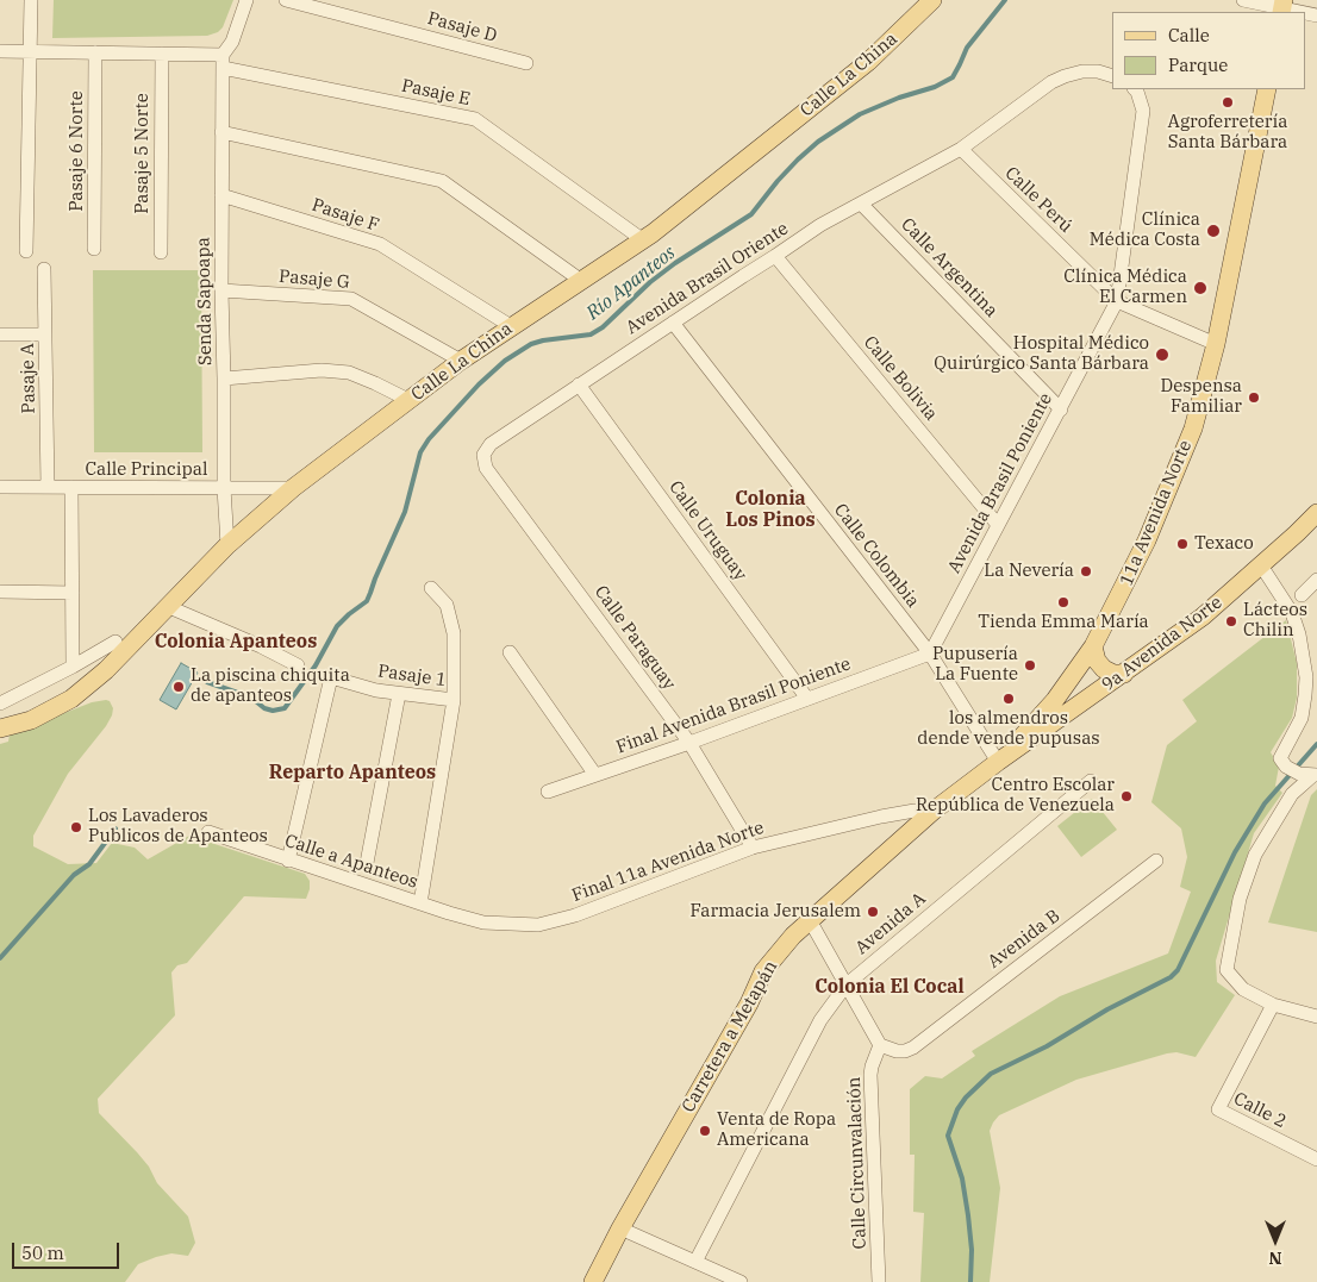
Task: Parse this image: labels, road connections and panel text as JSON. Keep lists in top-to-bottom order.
{
  "streets": {
    "main road": [
      "Calle La China",
      "11a Avenida Norte",
      "9a Avenida Norte",
      "Carretera a Metapán"
    ],
    "street": [
      "Pasaje D",
      "Pasaje E",
      "Pasaje 6 Norte",
      "Pasaje 5 Norte",
      "Calle Perú",
      "Pasaje F",
      "Calle Argentina",
      "Avenida Brasil Oriente",
      "Pasaje G",
      "Senda Sapoapa",
      "Pasaje A",
      "Calle Bolivia",
      "Calle Principal",
      "Avenida Brasil Poniente",
      "Calle Uruguay",
      "Calle Colombia",
      "Calle Paraguay",
      "Pasaje 1",
      "Final Avenida Brasil Poniente",
      "Calle a Apanteos",
      "Final 11a Avenida Norte",
      "Avenida A",
      "Avenida B",
      "Calle 2",
      "Calle Circunvalación"
    ]
  },
  "crossings": [
    ["Calle La China", "Pasaje E"],
    ["Calle La China", "Pasaje F"],
    ["Calle La China", "Pasaje G"],
    ["Calle La China", "Senda Sapoapa"],
    ["Calle La China", "Calle Principal"],
    ["Pasaje E", "Pasaje 6 Norte"],
    ["Pasaje E", "Pasaje 5 Norte"],
    ["Pasaje E", "Senda Sapoapa"],
    ["Calle Perú", "Avenida Brasil Oriente"],
    ["Calle Perú", "Avenida Brasil Poniente"],
    ["Calle Perú", "11a Avenida Norte"],
    ["Pasaje F", "Senda Sapoapa"],
    ["Calle Argentina", "Avenida Brasil Oriente"],
    ["Calle Argentina", "Avenida Brasil Poniente"],
    ["Avenida Brasil Oriente", "Calle Bolivia"],
    ["Avenida Brasil Oriente", "Calle Uruguay"],
    ["Avenida Brasil Oriente", "Calle Colombia"],
    ["Avenida Brasil Oriente", "Calle Paraguay"],
    ["Pasaje G", "Senda Sapoapa"],
    ["Senda Sapoapa", "Calle Principal"],
    ["Pasaje A", "Calle Principal"],
    ["Calle Bolivia", "Avenida Brasil Poniente"],
    ["Avenida Brasil Poniente", "Calle Colombia"],
    ["Avenida Brasil Poniente", "Final Avenida Brasil Poniente"],
    ["11a Avenida Norte", "Calle Colombia"],
    ["11a Avenida Norte", "9a Avenida Norte"],
    ["11a Avenida Norte", "Carretera a Metapán"],
    ["Calle Uruguay", "Final Avenida Brasil Poniente"],
    ["Calle Colombia", "9a Avenida Norte"],
    ["Calle Colombia", "Final Avenida Brasil Poniente"],
    ["Calle Colombia", "Carretera a Metapán"],
    ["Calle Paraguay", "Final Avenida Brasil Poniente"],
    ["Calle Paraguay", "Final 11a Avenida Norte"],
    ["9a Avenida Norte", "Carretera a Metapán"],
    ["Pasaje 1", "Calle a Apanteos"],
    ["Calle a Apanteos", "Final 11a Avenida Norte"],
    ["Final 11a Avenida Norte", "Carretera a Metapán"],
    ["Avenida B", "Calle Circunvalación"]
  ],
  "districts": [
    "Colonia Los Pinos",
    "Colonia Apanteos",
    "Reparto Apanteos",
    "Colonia El Cocal"
  ],
  "water": ["Río Apanteos"],
  "places": [
    "Agroferretería Santa Bárbara",
    "Clínica Médica Costa",
    "Clínica Médica El Carmen",
    "Hospital Médico Quirúrgico Santa Bárbara",
    "Despensa Familiar",
    "Texaco",
    "La Nevería",
    "Tienda Emma María",
    "Lácteos Chilin",
    "Pupusería La Fuente",
    "La piscina chiquita de apanteos",
    "los almendros dende vende pupusas",
    "Centro Escolar República de Venezuela",
    "Los Lavaderos Publicos de Apanteos",
    "Farmacia Jerusalem",
    "Venta de Ropa Americana"
  ],
  "legend": ["Calle", "Parque"],
  "scale_bar": "50 m",
  "north": "bottom"
}
